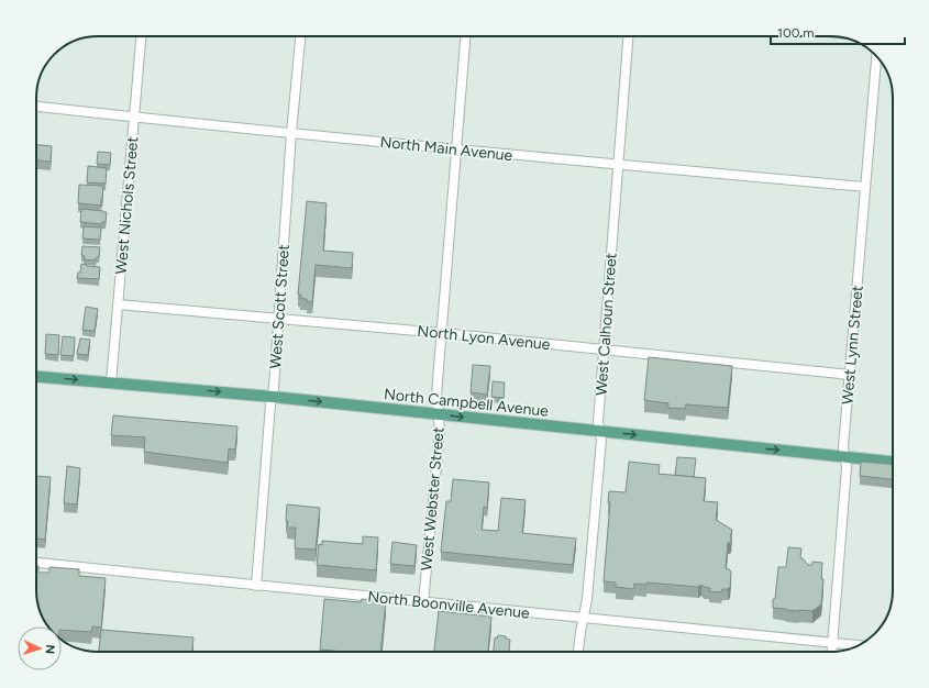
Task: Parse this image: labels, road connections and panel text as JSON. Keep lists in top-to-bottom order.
{
  "streets": {
    "main road": ["North Campbell Avenue"],
    "street": [
      "North Main Avenue",
      "West Nichols Street",
      "West Scott Street",
      "West Calhoun Street",
      "North Lyon Avenue",
      "West Lynn Street",
      "West Webster Street",
      "North Boonville Avenue"
    ]
  },
  "crossings": [
    ["North Main Avenue", "West Nichols Street"],
    ["North Main Avenue", "West Scott Street"],
    ["North Main Avenue", "West Calhoun Street"],
    ["North Main Avenue", "West Lynn Street"],
    ["North Main Avenue", "West Webster Street"],
    ["West Nichols Street", "North Lyon Avenue"],
    ["West Nichols Street", "North Campbell Avenue"],
    ["West Scott Street", "North Lyon Avenue"],
    ["West Scott Street", "North Campbell Avenue"],
    ["West Scott Street", "North Boonville Avenue"],
    ["West Calhoun Street", "North Lyon Avenue"],
    ["West Calhoun Street", "North Campbell Avenue"],
    ["West Calhoun Street", "North Boonville Avenue"],
    ["North Lyon Avenue", "West Lynn Street"],
    ["North Lyon Avenue", "West Webster Street"],
    ["West Lynn Street", "North Campbell Avenue"],
    ["West Lynn Street", "North Boonville Avenue"],
    ["North Campbell Avenue", "West Webster Street"],
    ["West Webster Street", "North Boonville Avenue"]
  ],
  "one_way": ["North Campbell Avenue"],
  "scale_bar": "100 m",
  "north": "right"
}
